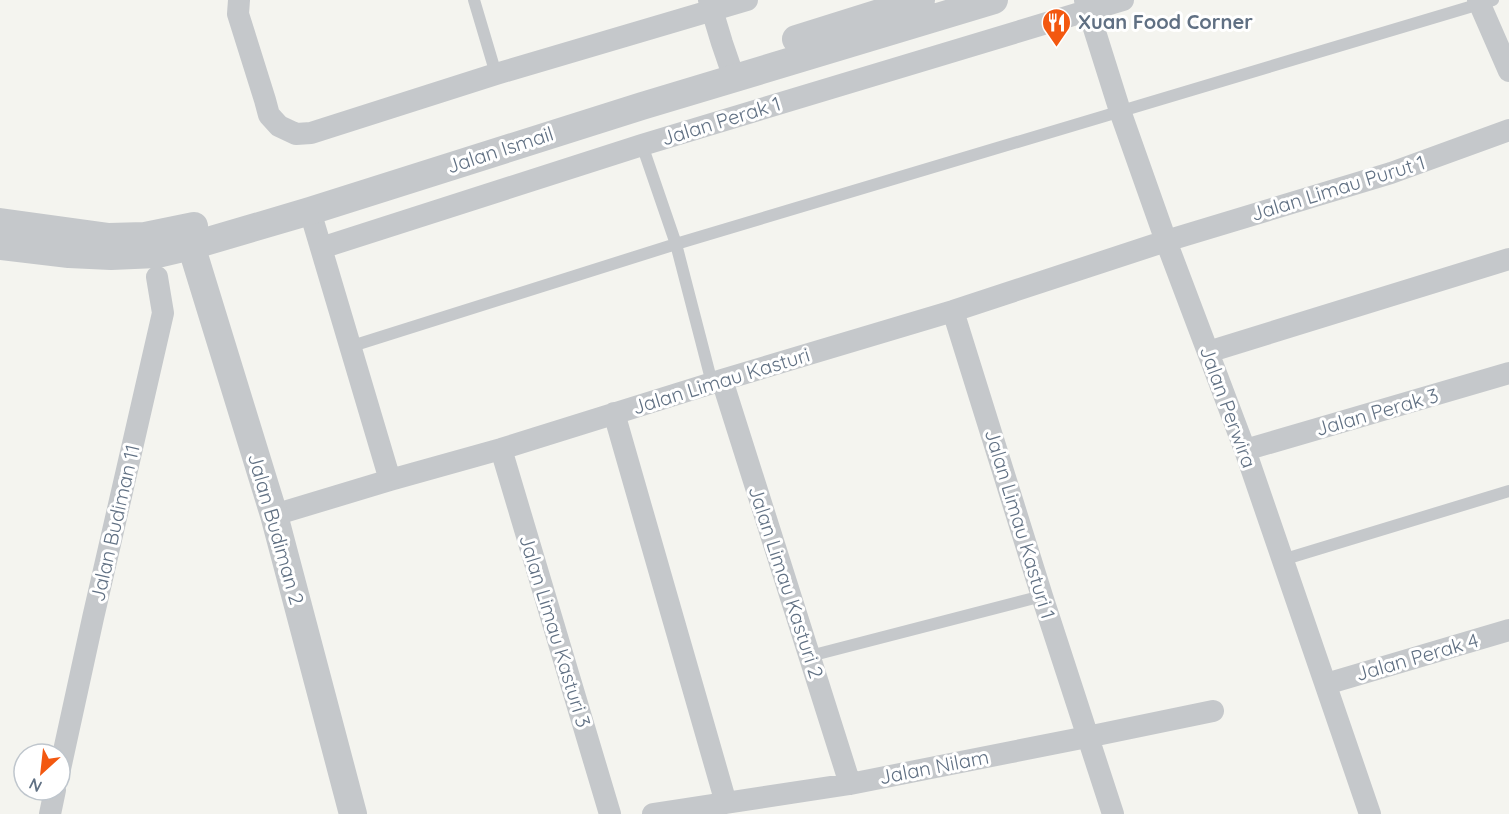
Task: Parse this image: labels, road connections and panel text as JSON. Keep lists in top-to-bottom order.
{
  "streets": {
    "street": [
      "Jalan Perak 1",
      "Jalan Ismail",
      "Jalan Limau Purut 1",
      "Jalan Limau Kasturi",
      "Jalan Perwira",
      "Jalan Perak 3",
      "Jalan Budiman 11",
      "Jalan Limau Kasturi 1",
      "Jalan Budiman 2",
      "Jalan Limau Kasturi 2",
      "Jalan Limau Kasturi 3",
      "Jalan Perak 4",
      "Jalan Nilam"
    ]
  },
  "crossings": [
    ["Jalan Perak 1", "Jalan Perwira"],
    ["Jalan Ismail", "Jalan Budiman 2"],
    ["Jalan Limau Purut 1", "Jalan Limau Kasturi"],
    ["Jalan Limau Purut 1", "Jalan Perwira"],
    ["Jalan Limau Kasturi", "Jalan Perwira"],
    ["Jalan Limau Kasturi", "Jalan Limau Kasturi 1"],
    ["Jalan Limau Kasturi", "Jalan Budiman 2"],
    ["Jalan Limau Kasturi", "Jalan Limau Kasturi 2"],
    ["Jalan Limau Kasturi", "Jalan Limau Kasturi 3"],
    ["Jalan Perwira", "Jalan Perak 3"],
    ["Jalan Perwira", "Jalan Perak 4"],
    ["Jalan Limau Kasturi 1", "Jalan Nilam"],
    ["Jalan Limau Kasturi 2", "Jalan Nilam"]
  ],
  "places": {
    "restaurant": ["Xuan Food Corner"]
  },
  "north": "bottom left"
}
